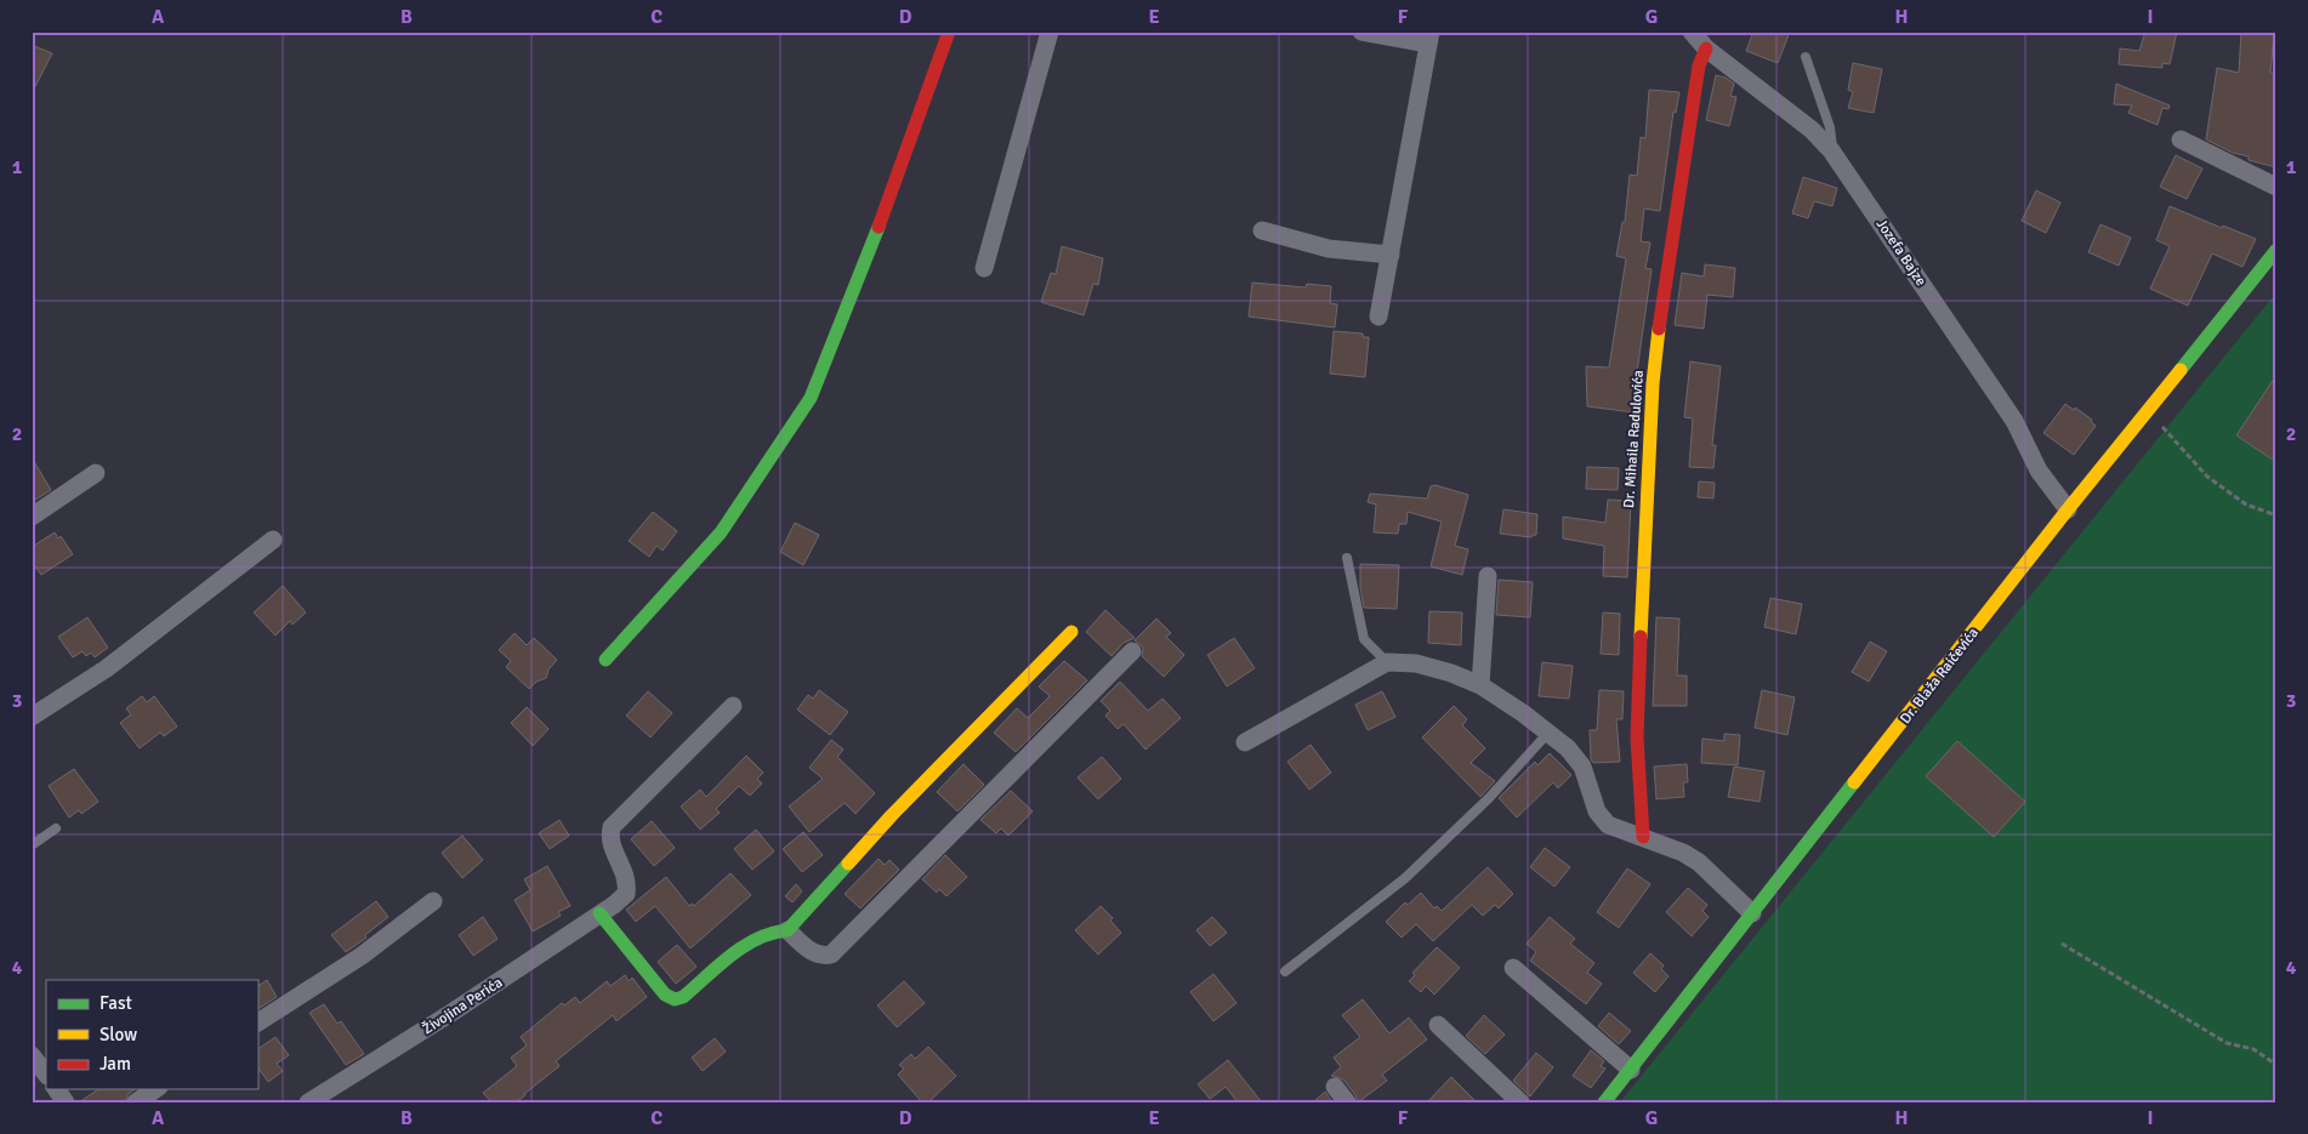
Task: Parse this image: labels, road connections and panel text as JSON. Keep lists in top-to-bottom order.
{
  "streets": {
    "street": [
      "Jozefa Bajze",
      "Dr. Mihaila Radulovića",
      "Dr. Blaža Raičevića",
      "Živojina Perića"
    ]
  },
  "crossings": [
    ["Jozefa Bajze", "Dr. Mihaila Radulovića"],
    ["Jozefa Bajze", "Dr. Blaža Raičevića"]
  ],
  "legend": ["Fast", "Slow", "Jam"],
  "grid": {
    "columns": [
      "A",
      "B",
      "C",
      "D",
      "E",
      "F",
      "G",
      "H",
      "I"
    ],
    "rows": [
      "1",
      "2",
      "3",
      "4"
    ]
  }
}
